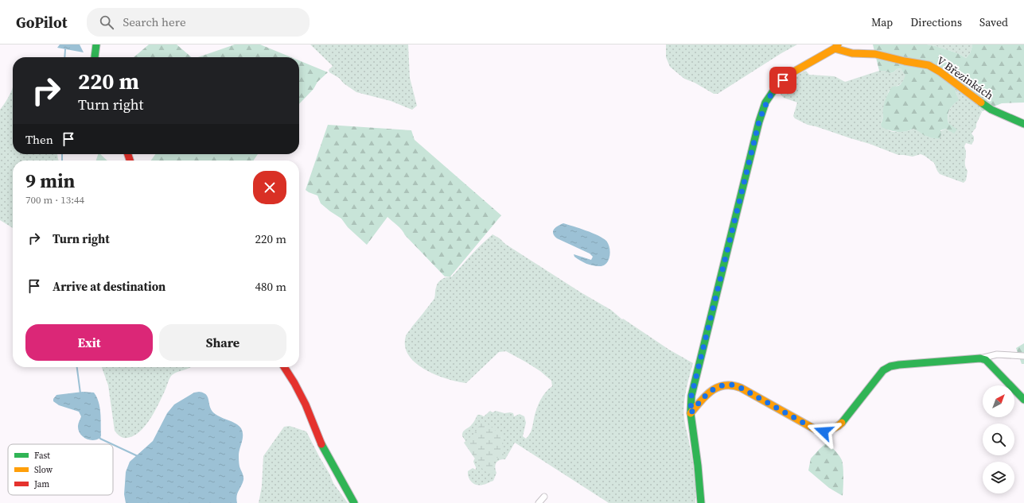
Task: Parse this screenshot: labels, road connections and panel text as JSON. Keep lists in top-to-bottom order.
{
  "streets": {
    "street": ["V Březinkách"]
  },
  "legend": ["Fast", "Slow", "Jam"],
  "north": "top right",
  "page": {
    "header": "GoPilot",
    "search": "Search here",
    "nav": ["Map", "Directions", "Saved"],
    "turn": ["220 m", "Turn right"],
    "then": "Then",
    "heading": ["9 min", "700 m · 13:44"],
    "list": [
      {
        "name": "Turn right",
        "value": "220 m"
      },
      {
        "name": "Arrive at destination",
        "value": "480 m"
      }
    ],
    "buttons": ["Exit", "Share"]
  }
}
